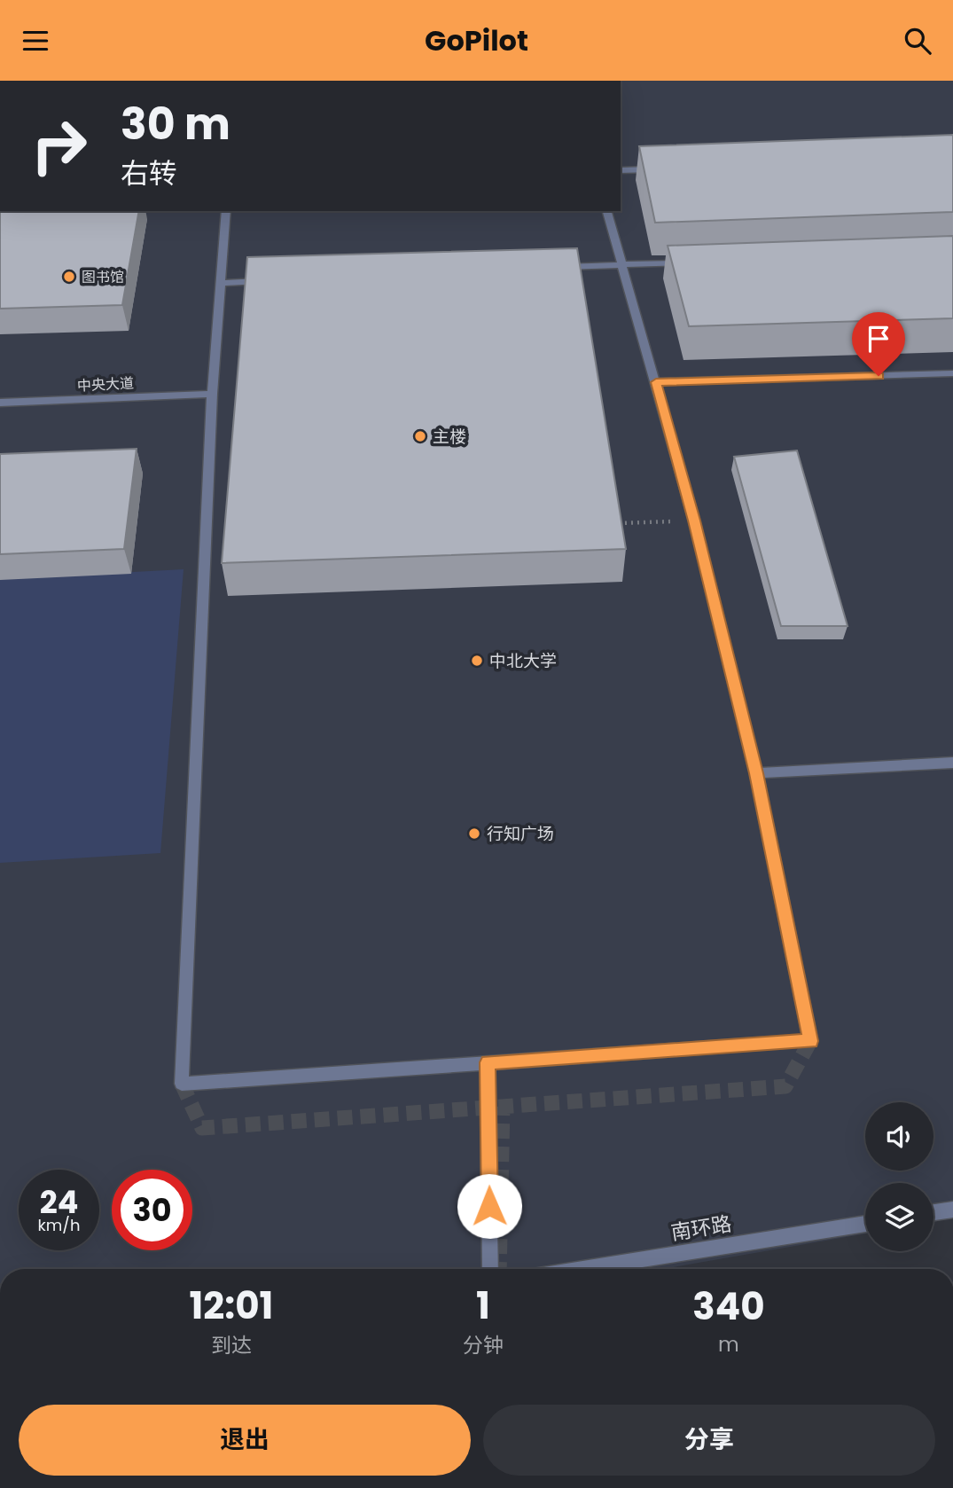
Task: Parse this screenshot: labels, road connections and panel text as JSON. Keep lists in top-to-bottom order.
{
  "streets": {
    "street": ["中央大道", "南环路"]
  },
  "places": [
    "图书馆",
    "主楼",
    "中北大学",
    "行知广场"
  ],
  "page": {
    "header": "GoPilot",
    "turn": ["30 m", "右转"],
    "speed": "24 km/h",
    "limit": "30",
    "eta": [
      "12:01",
      "到达",
      "1",
      "分钟",
      "340",
      "m"
    ],
    "buttons": ["退出", "分享"]
  }
}
